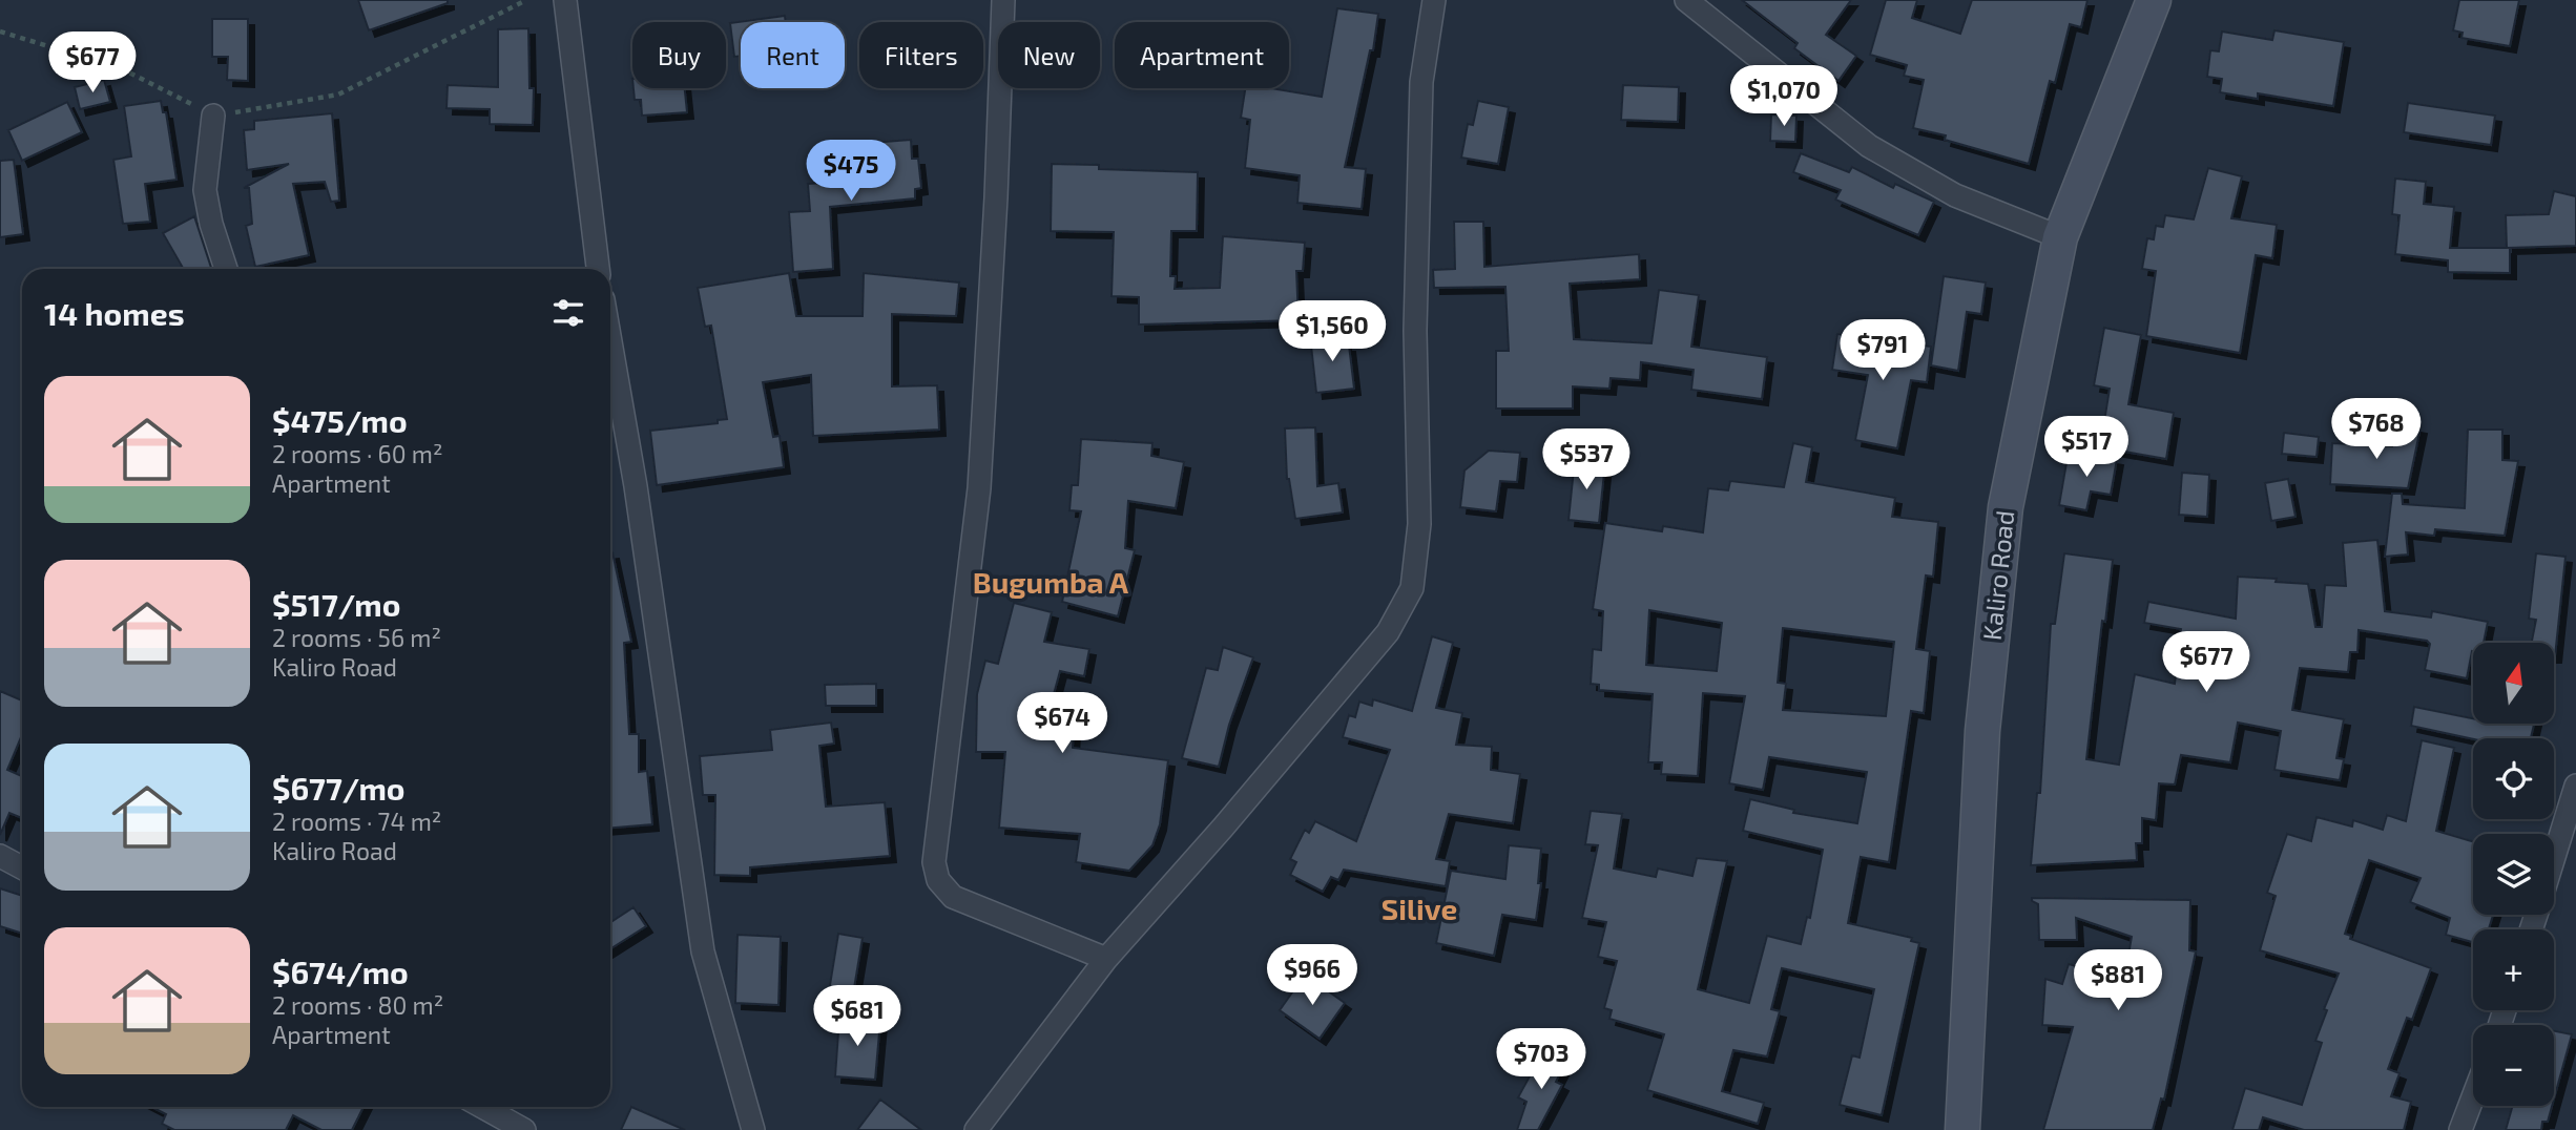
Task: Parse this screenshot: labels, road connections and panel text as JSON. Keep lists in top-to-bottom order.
{
  "streets": {
    "main road": ["Kaliro Road"]
  },
  "districts": ["Bugumba A", "Silive"],
  "north": "top",
  "page": {
    "chip": [
      "Buy",
      "Rent",
      "Filters",
      "New",
      "Apartment"
    ],
    "price": [
      "$677",
      "$1,070",
      "$475",
      "$1,560",
      "$791",
      "$768",
      "$517",
      "$537",
      "$677",
      "$674",
      "$966",
      "$881",
      "$681",
      "$703"
    ],
    "heading": "14 homes",
    "list": [
      {
        "name": "$475/mo",
        "note": "2 rooms · 60 m² · Apartment"
      },
      {
        "name": "$517/mo",
        "note": "2 rooms · 56 m² · Kaliro Road"
      },
      {
        "name": "$677/mo",
        "note": "2 rooms · 74 m² · Kaliro Road"
      },
      {
        "name": "$674/mo",
        "note": "2 rooms · 80 m² · Apartment"
      }
    ],
    "map_buttons": ["+", "−"]
  }
}
